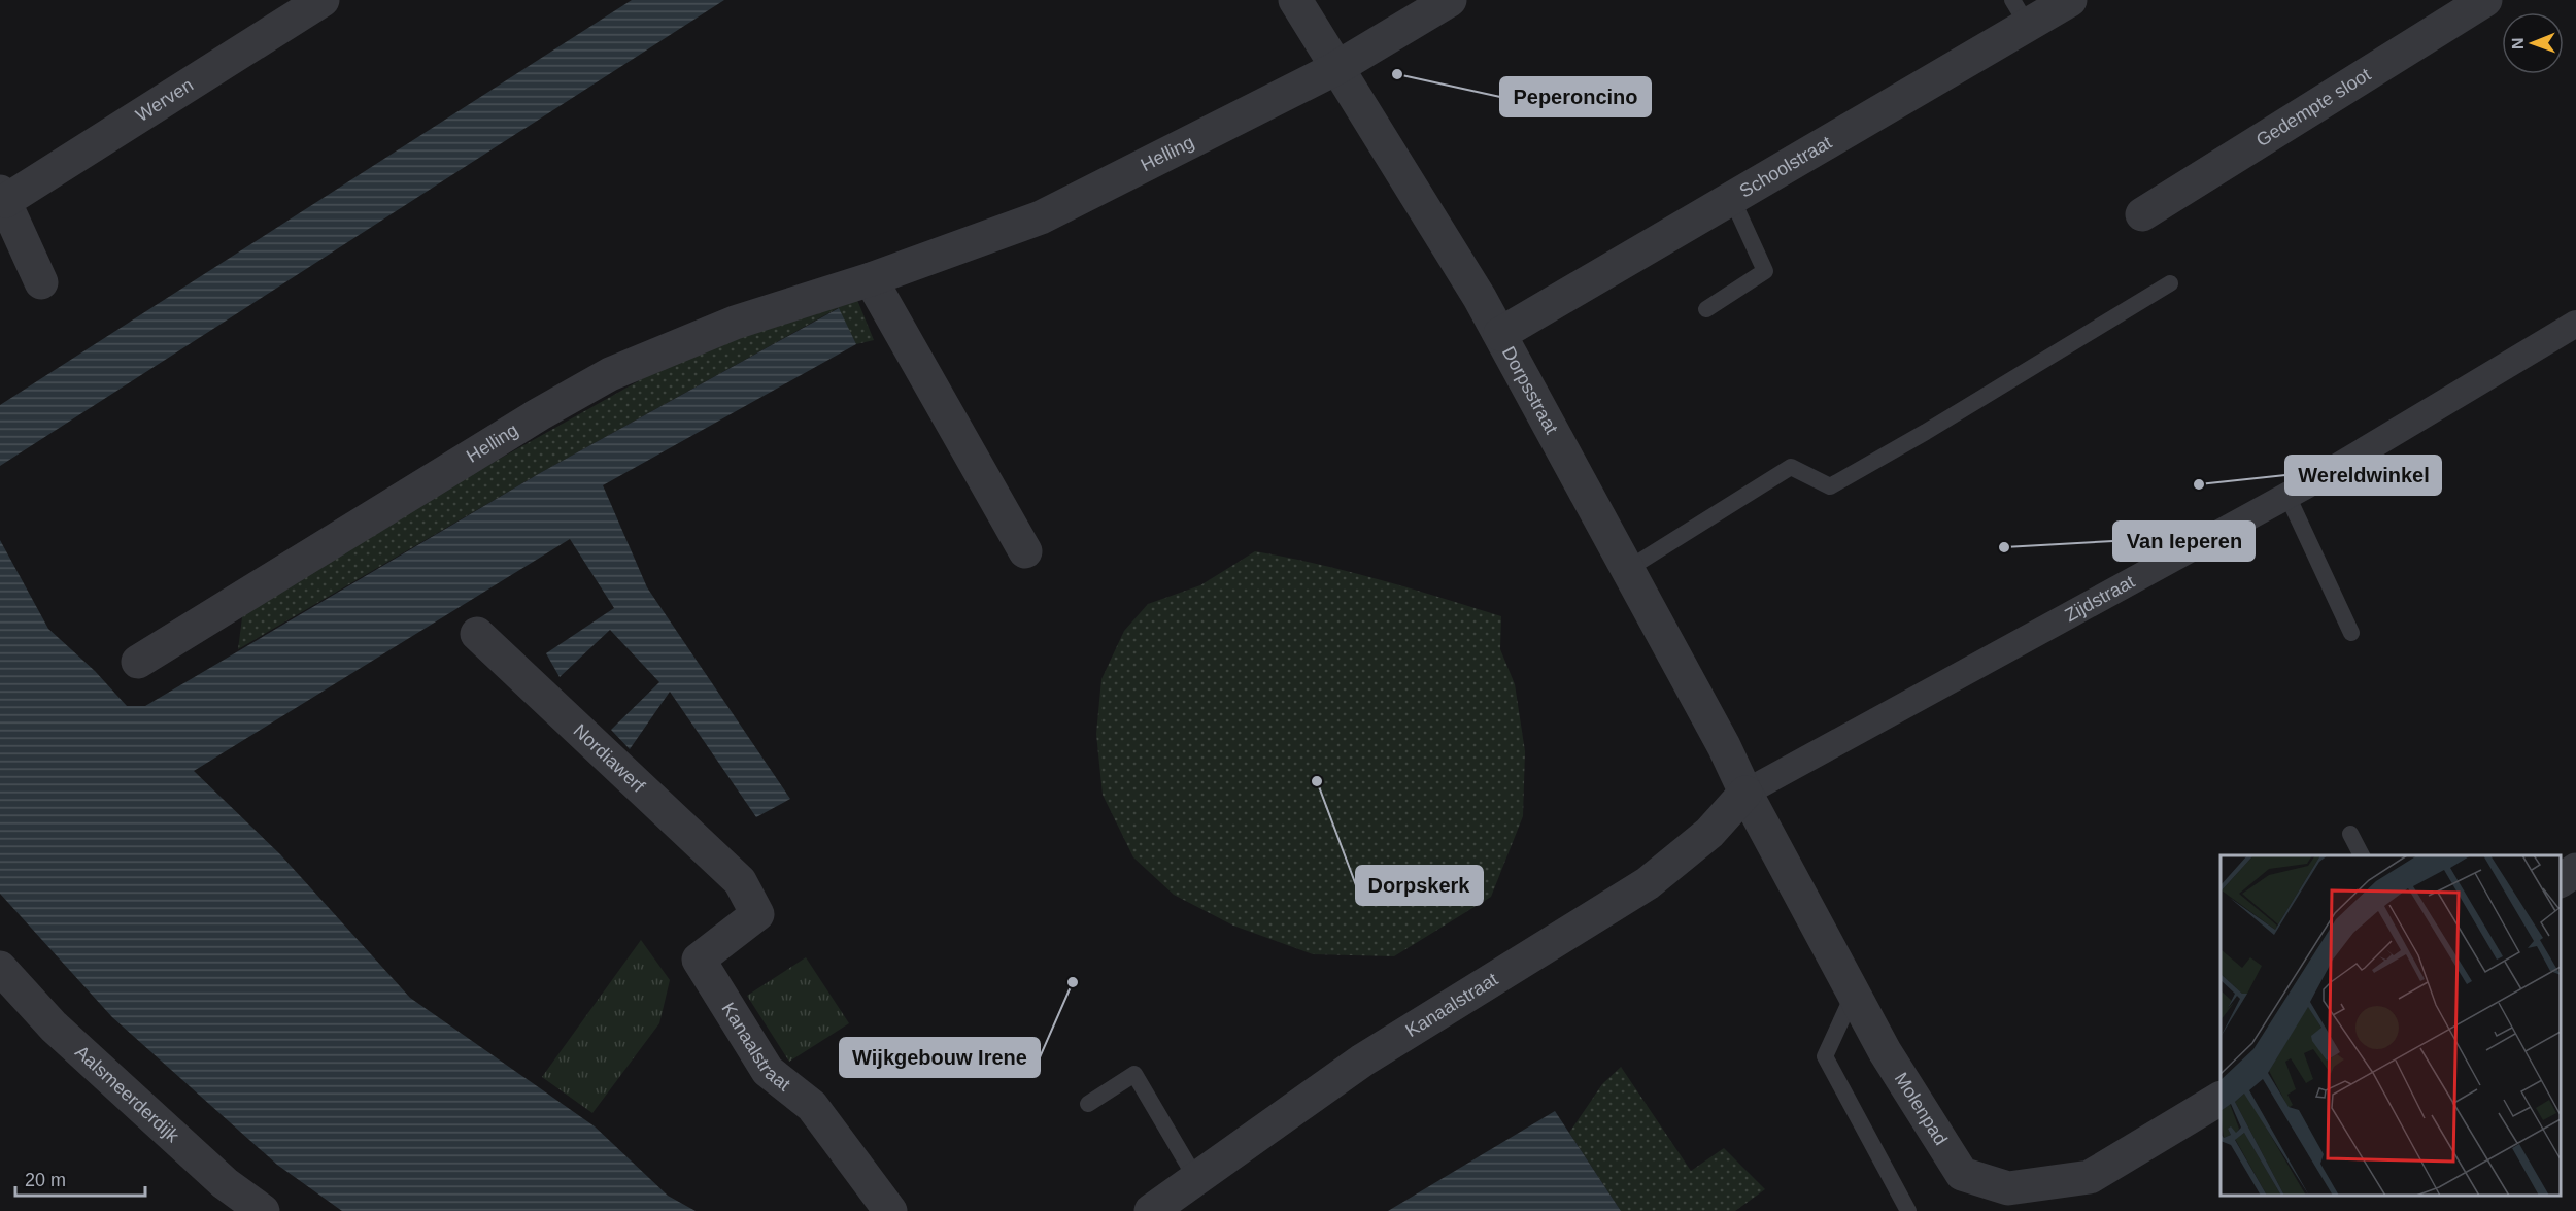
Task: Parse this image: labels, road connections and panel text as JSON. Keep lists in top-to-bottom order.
{
  "streets": {
    "street": [
      "Werven",
      "Gedempte sloot",
      "Helling",
      "Schoolstraat",
      "Dorpsstraat",
      "Zijdstraat",
      "Nordiawerf",
      "Kanaalstraat",
      "Aalsmeerderdijk",
      "Molenpad"
    ]
  },
  "crossings": [
    ["Helling", "Dorpsstraat"],
    ["Schoolstraat", "Dorpsstraat"],
    ["Dorpsstraat", "Zijdstraat"],
    ["Dorpsstraat", "Kanaalstraat"],
    ["Dorpsstraat", "Molenpad"],
    ["Zijdstraat", "Kanaalstraat"],
    ["Zijdstraat", "Molenpad"],
    ["Nordiawerf", "Kanaalstraat"],
    ["Kanaalstraat", "Molenpad"]
  ],
  "places": [
    "Peperoncino",
    "Wereldwinkel",
    "Van Ieperen",
    "Dorpskerk",
    "Wijkgebouw Irene"
  ],
  "scale_bar": "20 m",
  "north": "left"
}
